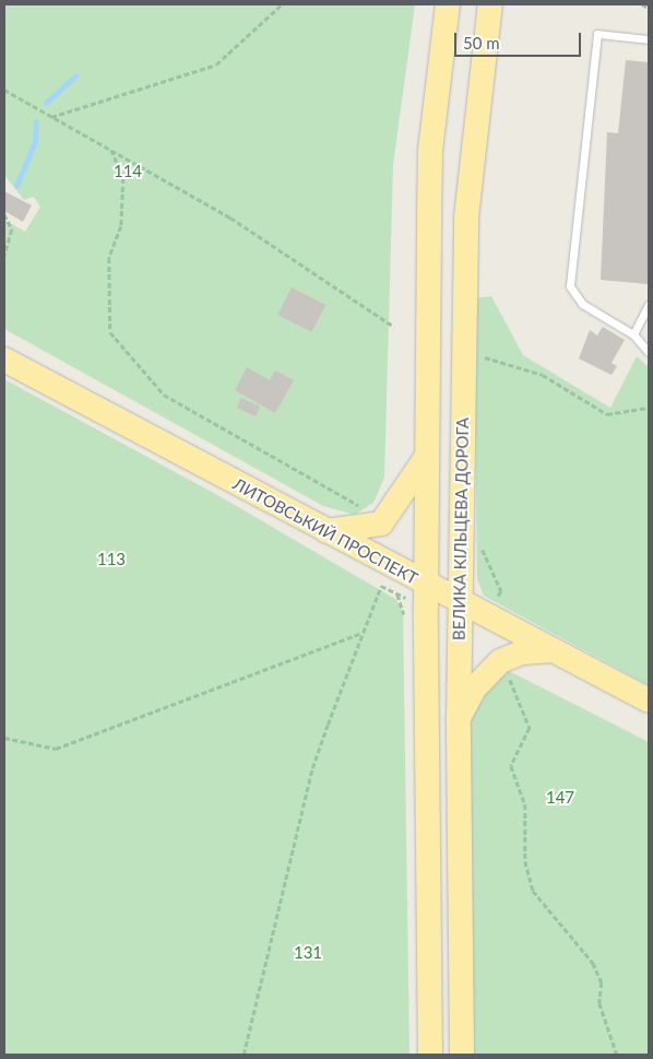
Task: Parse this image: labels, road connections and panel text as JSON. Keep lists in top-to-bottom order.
{
  "streets": {
    "main road": ["ВЕЛИКА КІЛЬЦЕВА ДОРОГА", "ЛИТОВСЬКИЙ ПРОСПЕКТ"]
  },
  "crossings": [
    ["ВЕЛИКА КІЛЬЦЕВА ДОРОГА", "ЛИТОВСЬКИЙ ПРОСПЕКТ"]
  ],
  "parks": [
    "114",
    "113",
    "147",
    "131"
  ],
  "scale_bar": "50 m"
}
